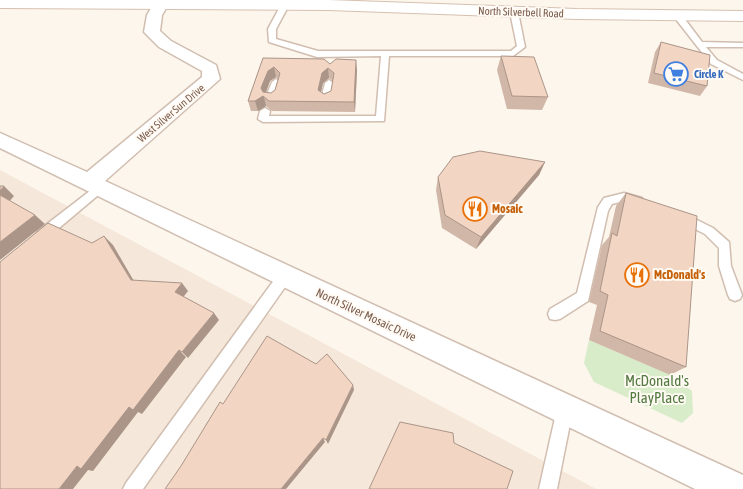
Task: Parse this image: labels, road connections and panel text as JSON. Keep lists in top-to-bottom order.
{
  "streets": {
    "main road": ["North Silverbell Road"],
    "street": ["West Silver Sun Drive", "North Silver Mosaic Drive"]
  },
  "crossings": [
    ["North Silverbell Road", "West Silver Sun Drive"],
    ["West Silver Sun Drive", "North Silver Mosaic Drive"]
  ],
  "parks": ["McDonald's PlayPlace"],
  "places": {
    "supermarket": ["Circle K"],
    "restaurant": ["Mosaic", "McDonald's"]
  }
}
